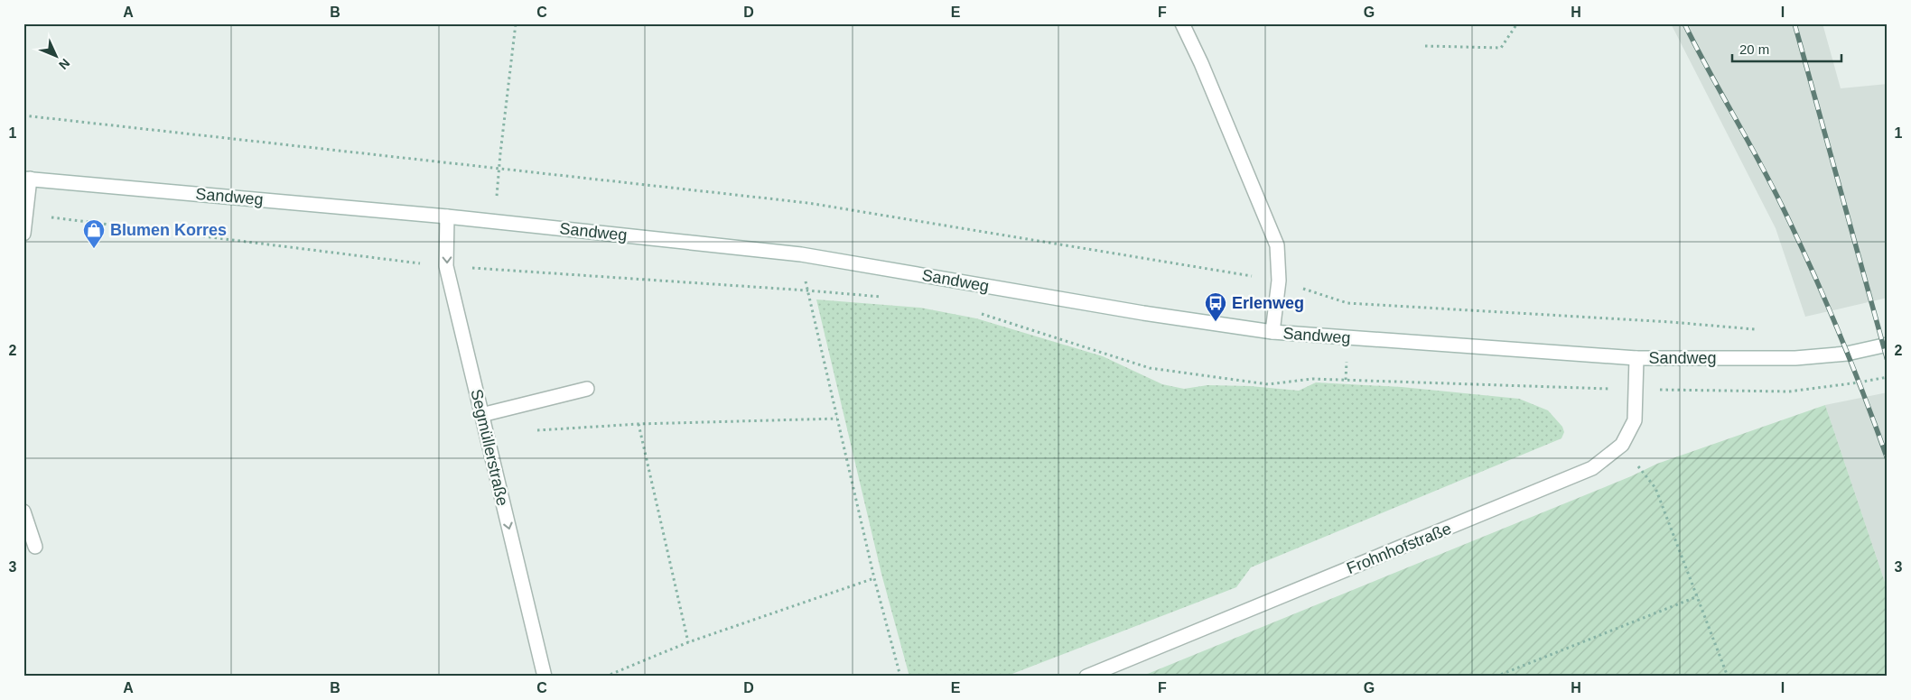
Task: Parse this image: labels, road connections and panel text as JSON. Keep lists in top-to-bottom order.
{
  "streets": {
    "street": ["Sandweg", "Segmüllerstraße", "Frohnhofstraße"]
  },
  "crossings": [
    ["Sandweg", "Segmüllerstraße"],
    ["Sandweg", "Frohnhofstraße"]
  ],
  "one_way": ["Segmüllerstraße"],
  "places": {
    "shop": ["Blumen Korres"],
    "bus stop": ["Erlenweg"]
  },
  "scale_bar": "20 m",
  "north": "bottom right",
  "grid": {
    "columns": [
      "A",
      "B",
      "C",
      "D",
      "E",
      "F",
      "G",
      "H",
      "I"
    ],
    "rows": ["1", "2", "3"]
  }
}
